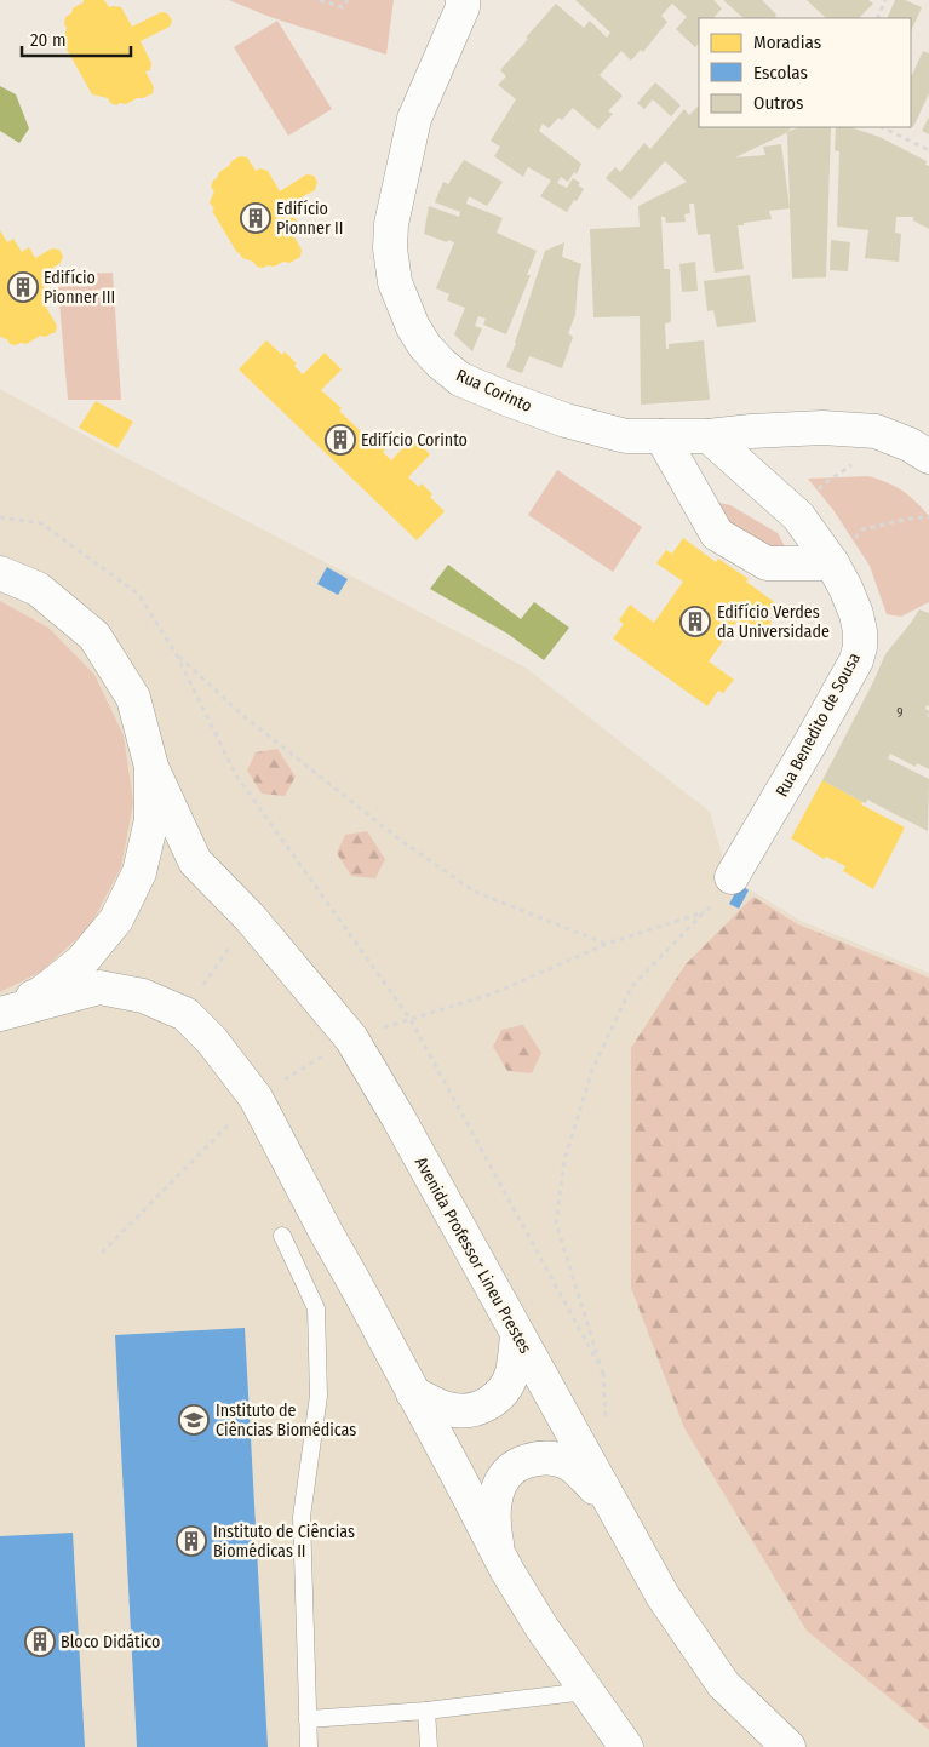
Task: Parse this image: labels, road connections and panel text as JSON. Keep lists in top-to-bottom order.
{
  "streets": {
    "main road": ["Rua Corinto", "Rua Benedito de Sousa", "Avenida Professor Lineu Prestes"]
  },
  "crossings": [
    ["Rua Corinto", "Rua Benedito de Sousa"]
  ],
  "places": {
    "building": [
      "Edifício Pionner II",
      "Edifício Pionner III",
      "Edifício Corinto",
      "Edifício Verdes da Universidade",
      "Instituto de Ciências Biomédicas II",
      "Bloco Didático"
    ],
    "school or university": ["Instituto de Ciências Biomédicas"]
  },
  "house_numbers": ["9"],
  "legend": ["Moradias", "Escolas", "Outros"],
  "scale_bar": "20 m"
}
